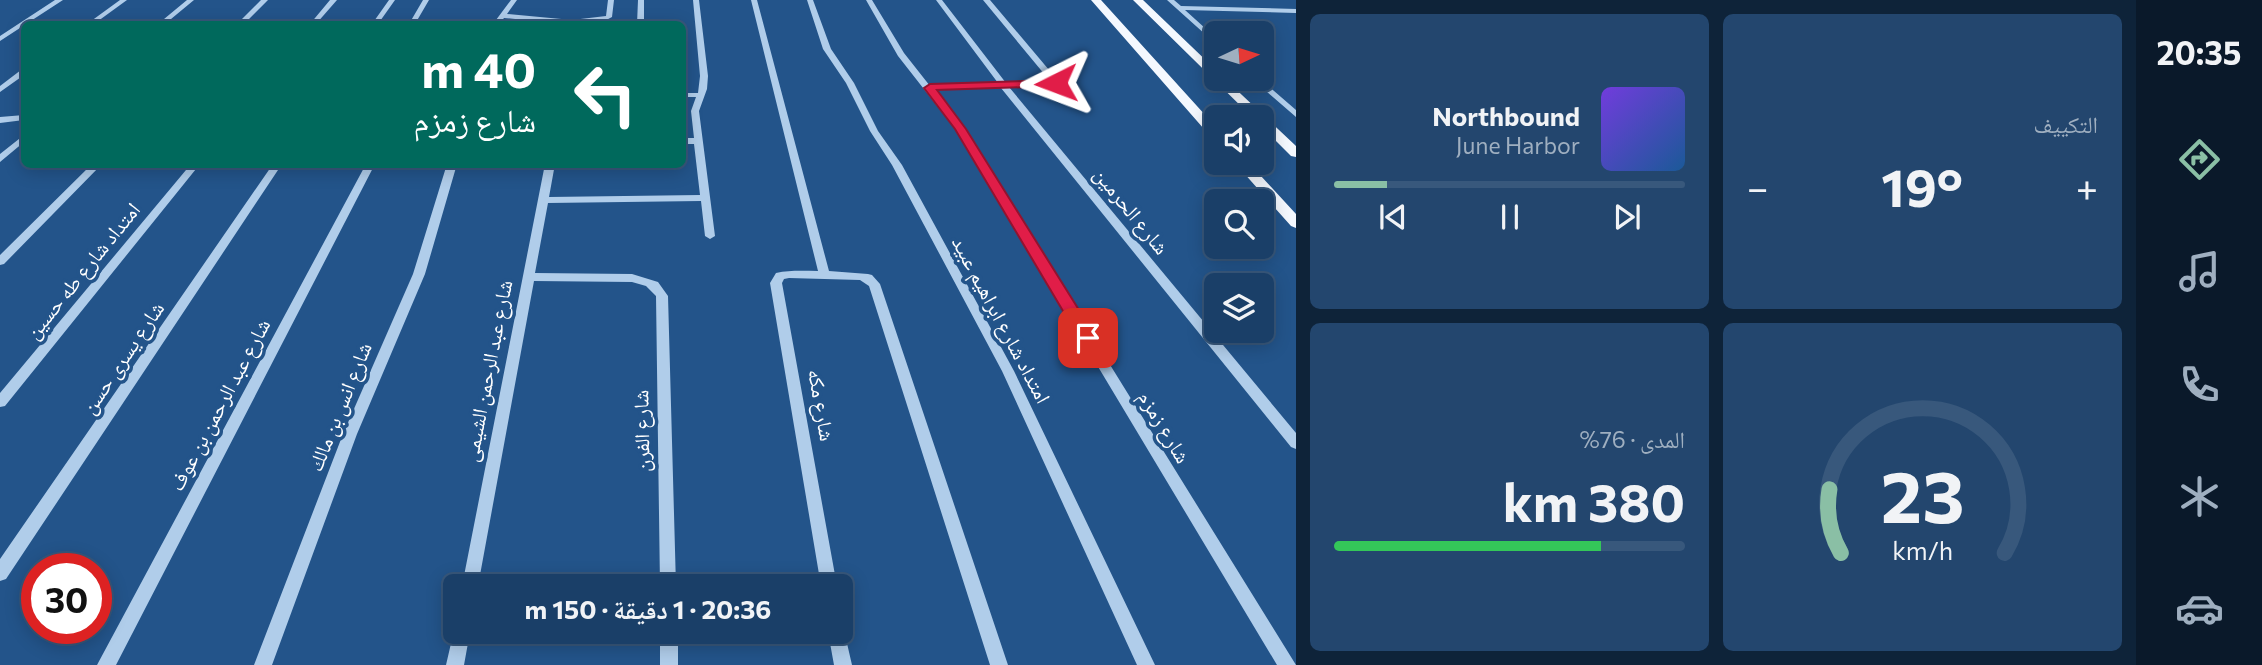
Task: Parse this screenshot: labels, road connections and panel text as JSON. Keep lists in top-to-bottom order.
{
  "streets": {
    "street": [
      "شارع الحرمين",
      "امتداد شارع طه حسين",
      "امتداد شارع ابراهيم عبيد",
      "شارع يسرى حسن",
      "شارع عبد الرحمن الشيمى",
      "شارع عبد الرحمن بن عوف",
      "شارع مكه",
      "شارع انس بن مالك",
      "شارع زمزم",
      "شارع الفرن"
    ]
  },
  "crossings": [
    ["شارع عبد الرحمن الشيمى", "شارع الفرن"]
  ],
  "north": "right",
  "page": {
    "tabs": "20:35",
    "tile": [
      "التكييف",
      ["المدى · 76%", "380 km"]
    ],
    "turn": ["40 m", "شارع زمزم"],
    "song": ["Northbound", "June Harbor"],
    "heat": ["−", "19°", "+"],
    "limit": "30",
    "trip": "20:36 · 1 دقيقة · 150 m",
    "gauge": ["23", "km/h"]
  }
}
